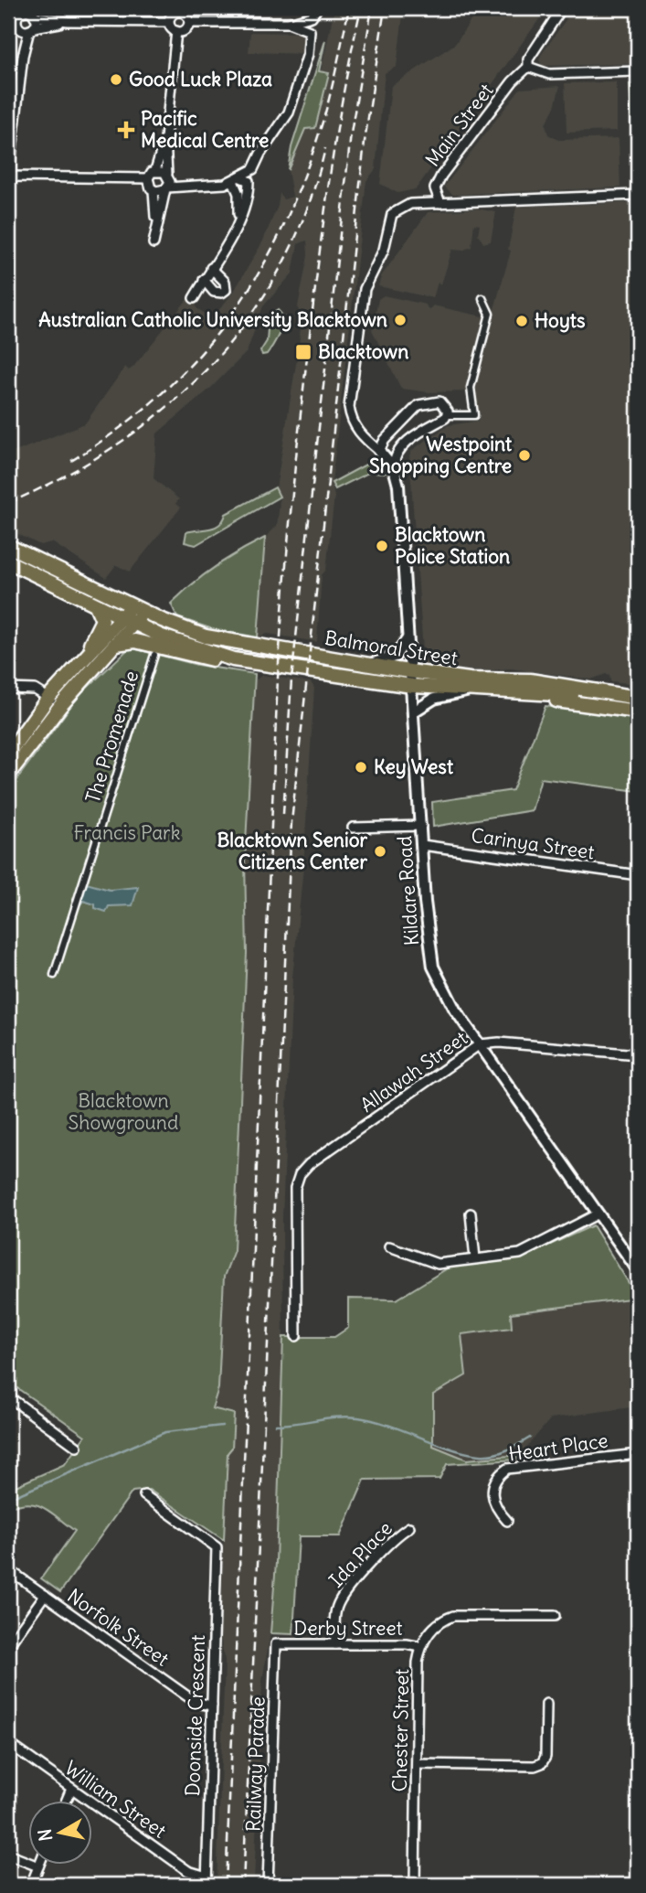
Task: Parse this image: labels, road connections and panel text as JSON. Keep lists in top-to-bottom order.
{
  "streets": {
    "main road": ["Balmoral Street"],
    "street": [
      "Main Street",
      "The Promenade",
      "Carinya Street",
      "Kildare Road",
      "Allawah Street",
      "Heart Place",
      "Ida Place",
      "Norfolk Street",
      "Derby Street",
      "Doonside Crescent",
      "Chester Street",
      "Railway Parade",
      "William Street"
    ]
  },
  "crossings": [
    ["Balmoral Street", "Kildare Road"],
    ["Carinya Street", "Kildare Road"],
    ["Kildare Road", "Allawah Street"],
    ["Ida Place", "Derby Street"],
    ["Norfolk Street", "Doonside Crescent"],
    ["Derby Street", "Chester Street"],
    ["Derby Street", "Railway Parade"],
    ["Doonside Crescent", "William Street"]
  ],
  "parks": ["Francis Park", "Blacktown Showground"],
  "places": {
    "other": [
      "Good Luck Plaza",
      "Australian Catholic University Blacktown",
      "Hoyts",
      "Westpoint Shopping Centre",
      "Blacktown Police Station",
      "Key West",
      "Blacktown Senior Citizens Center"
    ],
    "health": ["Pacific Medical Centre"],
    "transit": ["Blacktown"]
  },
  "north": "left"
}
